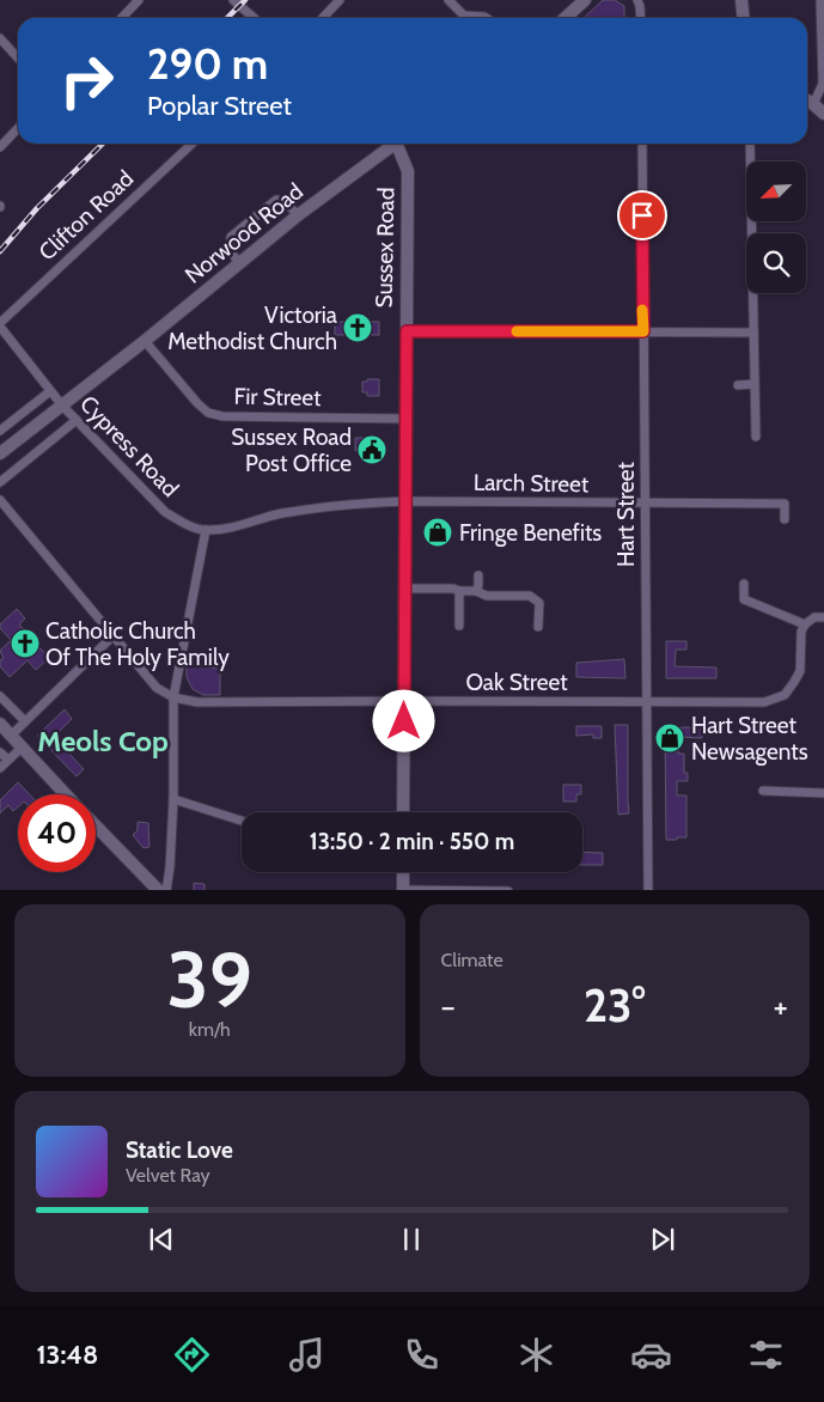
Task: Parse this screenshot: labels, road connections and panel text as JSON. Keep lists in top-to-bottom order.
{
  "streets": {
    "street": [
      "Clifton Road",
      "Norwood Road",
      "Sussex Road",
      "Fir Street",
      "Cypress Road",
      "Larch Street",
      "Hart Street",
      "Oak Street"
    ]
  },
  "crossings": [
    ["Clifton Road", "Cypress Road"],
    ["Norwood Road", "Fir Street"],
    ["Norwood Road", "Cypress Road"],
    ["Sussex Road", "Fir Street"],
    ["Sussex Road", "Cypress Road"],
    ["Sussex Road", "Larch Street"],
    ["Sussex Road", "Oak Street"],
    ["Cypress Road", "Larch Street"],
    ["Larch Street", "Hart Street"],
    ["Hart Street", "Oak Street"]
  ],
  "districts": ["Meols Cop"],
  "places": {
    "church": ["Victoria Methodist Church", "Catholic Church Of The Holy Family"],
    "public building": ["Sussex Road Post Office"],
    "shop": ["Fringe Benefits", "Hart Street Newsagents"]
  },
  "north": "bottom left",
  "page": {
    "turn": ["290 m", "Poplar Street"],
    "limit": "40",
    "trip": "13:50 · 2 min · 550 m",
    "tile": [
      ["39", "km/h"],
      "Climate"
    ],
    "heat": ["−", "23°", "+"],
    "song": ["Static Love", "Velvet Ray"],
    "tabs": "13:48"
  }
}
